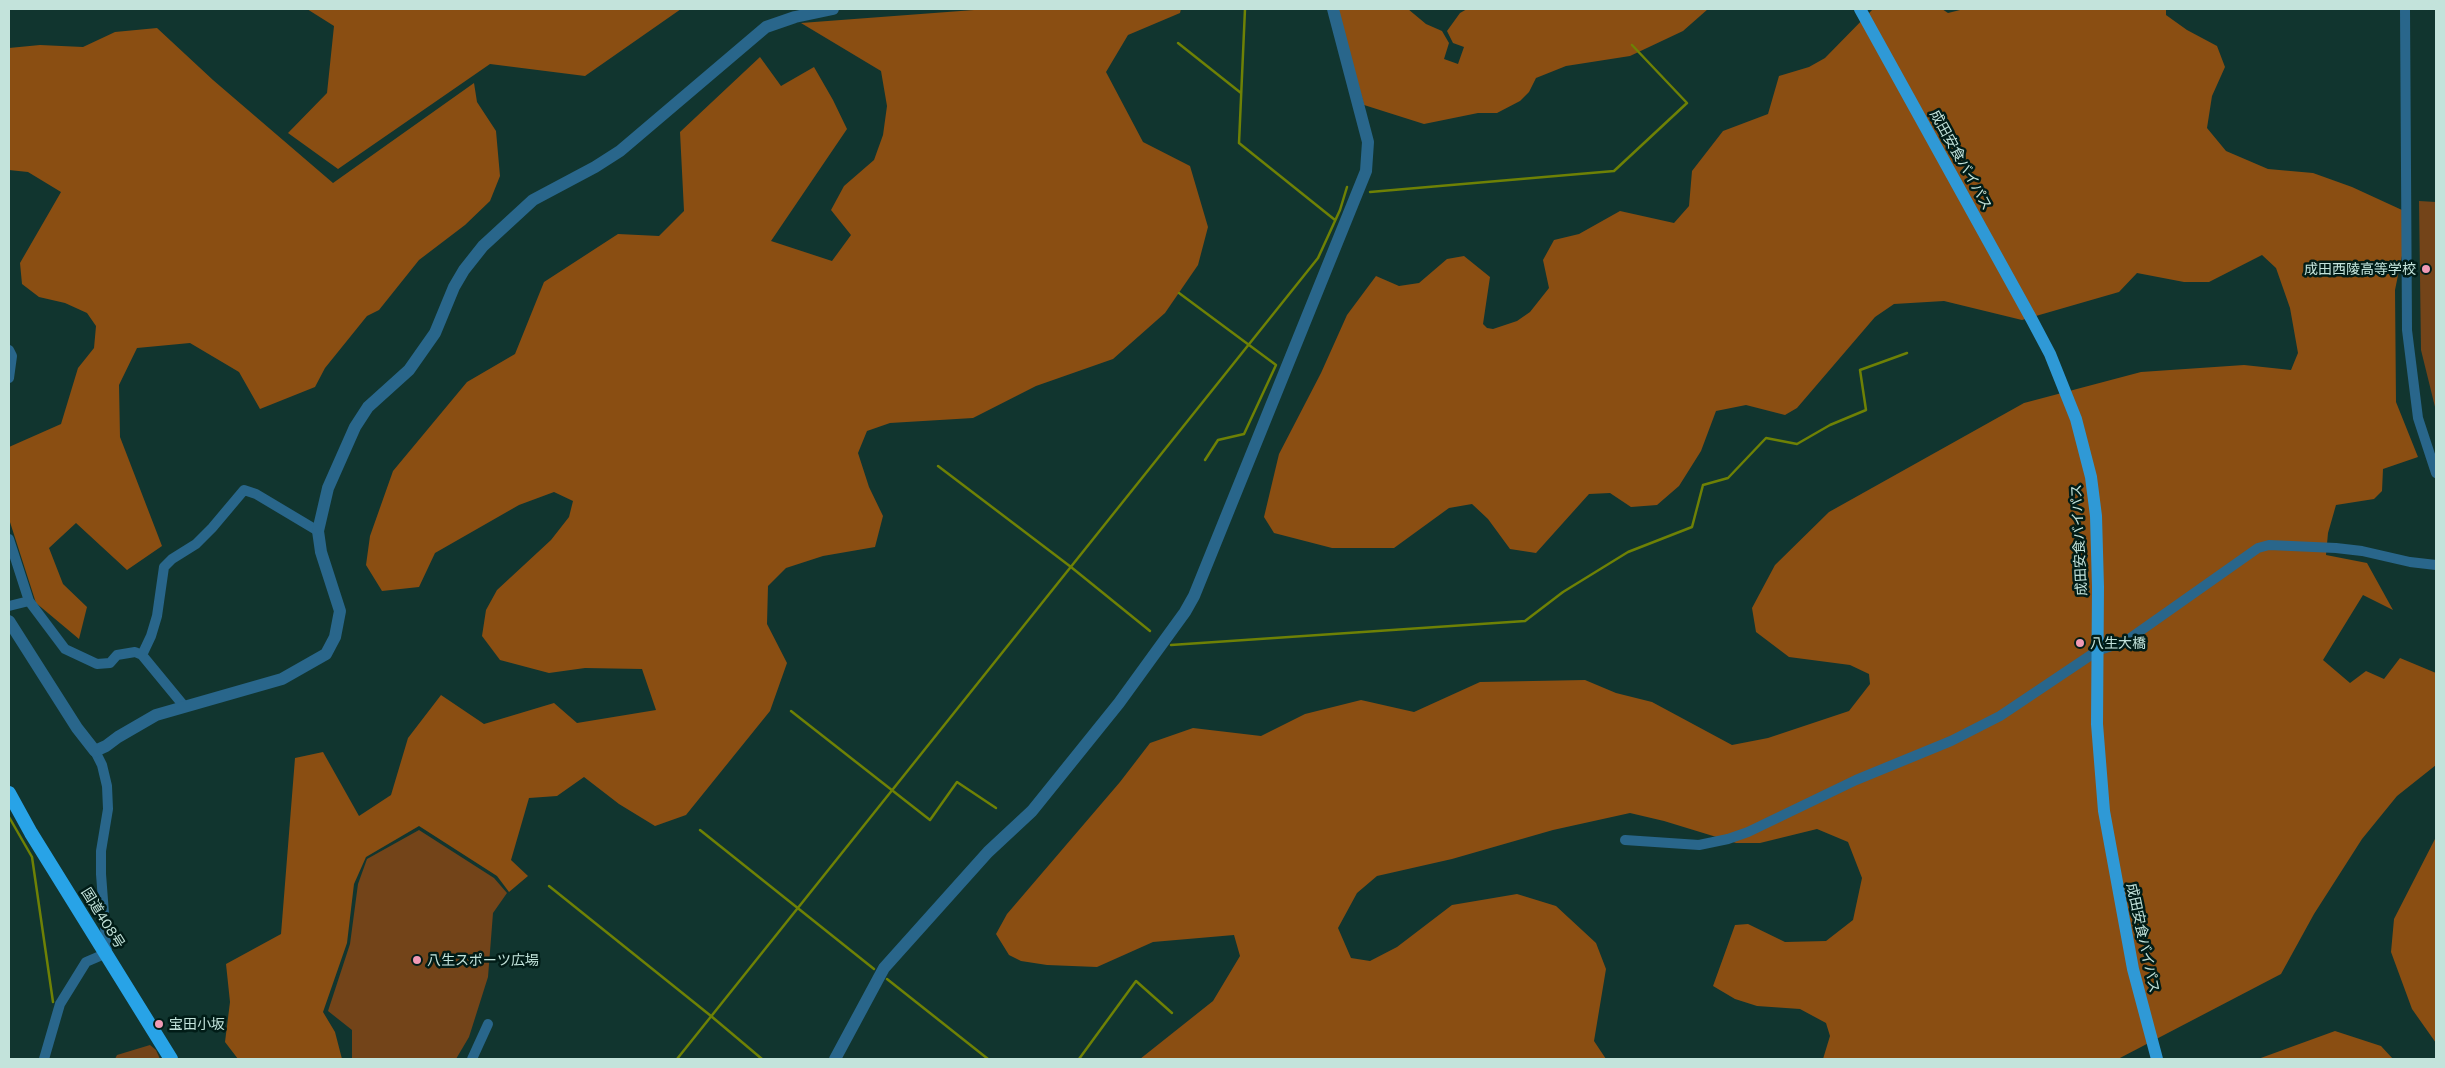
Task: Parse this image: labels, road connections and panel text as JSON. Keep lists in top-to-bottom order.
{
  "streets": {
    "highway": ["国道408号"],
    "main road": ["成田安食バイパス"]
  },
  "places": [
    "成田西陵高等学校",
    "八生大橋",
    "八生スポーツ広場",
    "宝田小坂"
  ]
}
